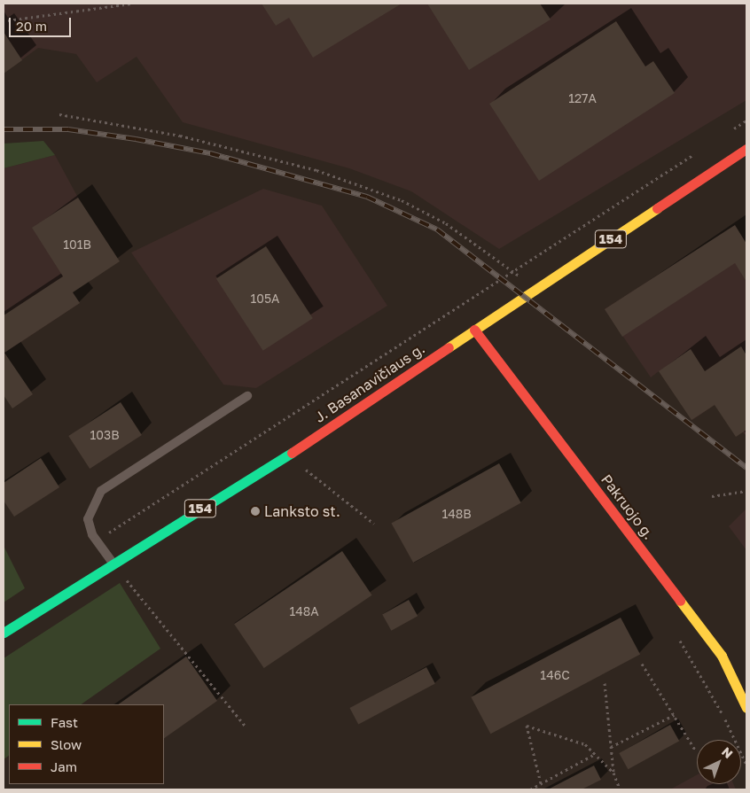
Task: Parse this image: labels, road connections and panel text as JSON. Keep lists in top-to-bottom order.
{
  "streets": {
    "main road": ["154", "J. Basanavičiaus g.", "Pakruojo g."]
  },
  "crossings": [
    ["J. Basanavičiaus g.", "Pakruojo g."]
  ],
  "places": ["Lanksto st."],
  "house_numbers": [
    "127A",
    "101B",
    "105A",
    "103B",
    "148B",
    "148A",
    "146C"
  ],
  "legend": ["Fast", "Slow", "Jam"],
  "scale_bar": "20 m",
  "north": "top right"
}
